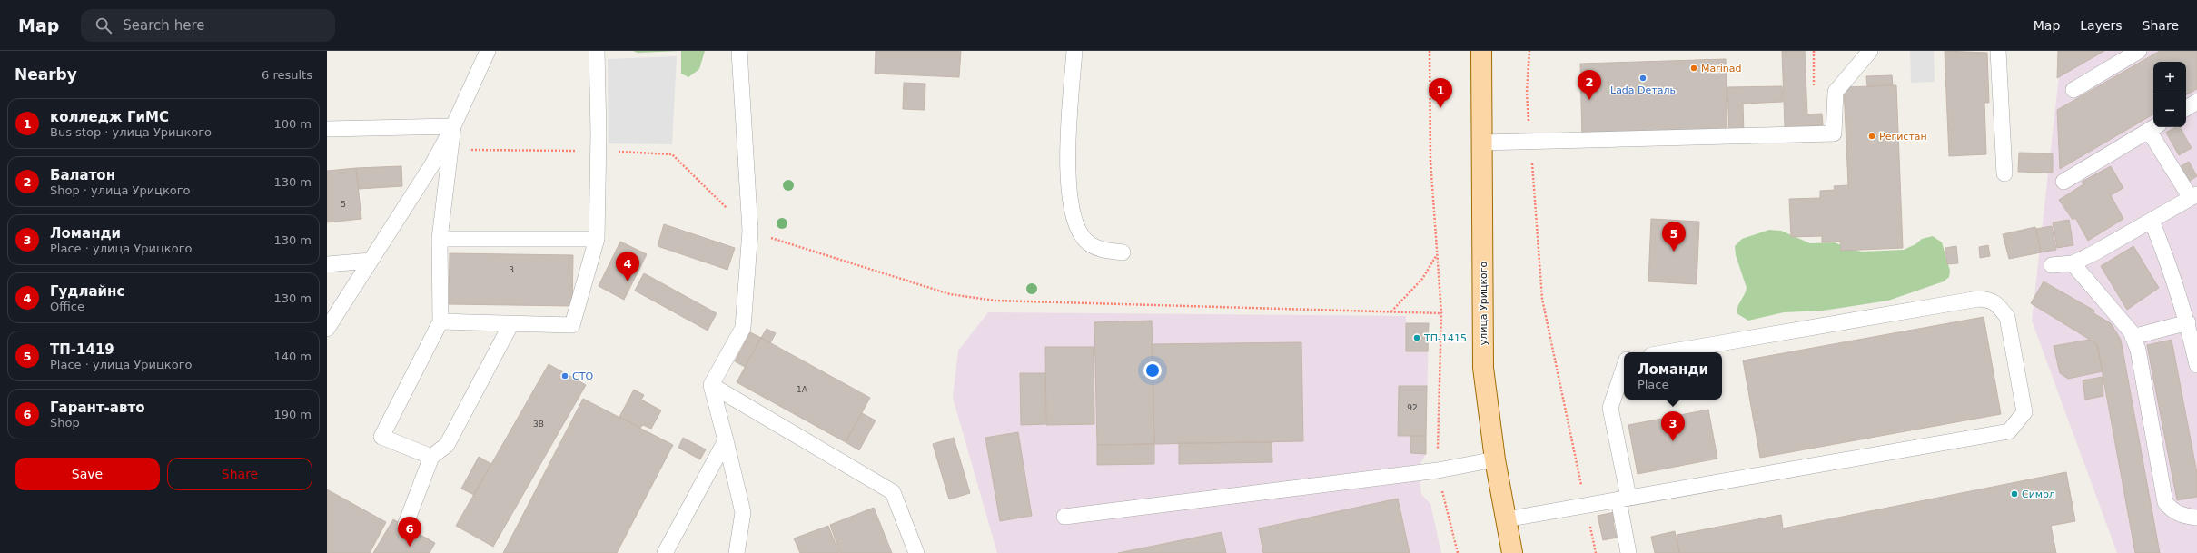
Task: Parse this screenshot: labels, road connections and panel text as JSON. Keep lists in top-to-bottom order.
{
  "streets": {
    "main road": ["улица Урицкого"]
  },
  "places": [
    "Marinad",
    "Lada Dеталь",
    "Регистан",
    "ТП-1415",
    "СТО",
    "Симол"
  ],
  "house_numbers": [
    "5",
    "3",
    "1А",
    "92",
    "3В"
  ],
  "page": {
    "header": "Map",
    "search": "Search here",
    "nav": ["Map", "Layers", "Share"],
    "heading": ["Nearby", "6 results"],
    "map_buttons": ["+", "−"],
    "pins": [
      "2",
      "1",
      "5",
      "4",
      "3",
      "6"
    ],
    "list": [
      {
        "mark": "1",
        "name": "колледж ГиМС",
        "note": "Bus stop · улица Урицкого",
        "value": "100 m"
      },
      {
        "mark": "2",
        "name": "Балатон",
        "note": "Shop · улица Урицкого",
        "value": "130 m"
      },
      {
        "mark": "3",
        "name": "Ломанди",
        "note": "Place · улица Урицкого",
        "value": "130 m"
      },
      {
        "mark": "4",
        "name": "Гудлайнс",
        "note": "Office",
        "value": "130 m"
      },
      {
        "mark": "5",
        "name": "ТП-1419",
        "note": "Place · улица Урицкого",
        "value": "140 m"
      },
      {
        "mark": "6",
        "name": "Гарант-авто",
        "note": "Shop",
        "value": "190 m"
      }
    ],
    "popup": ["Ломанди", "Place"],
    "buttons": ["Save", "Share"]
  }
}
